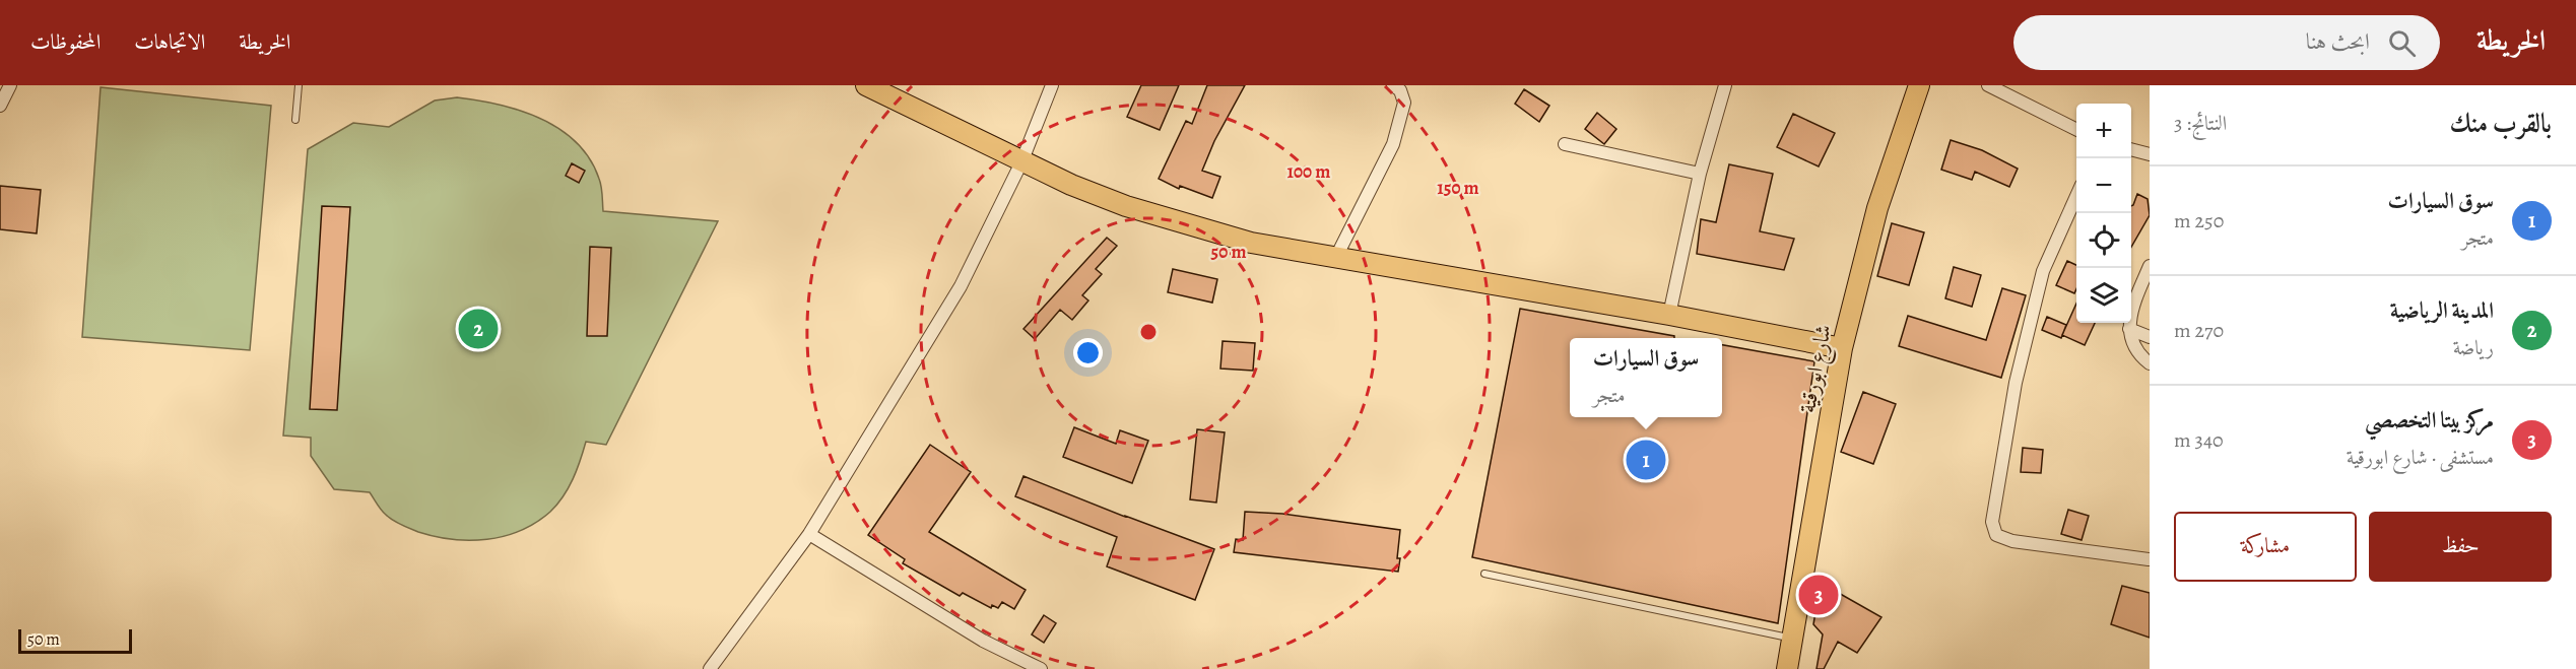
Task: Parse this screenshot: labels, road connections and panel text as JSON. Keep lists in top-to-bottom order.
{
  "streets": {
    "main road": ["شارع ابورقية"]
  },
  "scale_bar": "50 m",
  "page": {
    "header": "الخريطة",
    "search": "ابحث هنا",
    "nav": ["الخريطة", "الاتجاهات", "المحفوظات"],
    "heading": ["بالقرب منك", "النتائج: 3"],
    "map_buttons": ["+", "−"],
    "list": [
      {
        "mark": "1",
        "name": "سوق السيارات",
        "note": "متجر",
        "value": "250 m"
      },
      {
        "mark": "2",
        "name": "المدينة الرياضية",
        "note": "رياضة",
        "value": "270 m"
      },
      {
        "mark": "3",
        "name": "مركز بيتا التخصصي",
        "note": "مستشفى · شارع ابورقية",
        "value": "340 m"
      }
    ],
    "pins": ["2", "1", "3"],
    "popup": ["سوق السيارات", "متجر"],
    "buttons": ["حفظ", "مشاركة"],
    "scale": "50 m"
  },
  "rings": ["100 m", "150 m", "50 m"]
}
